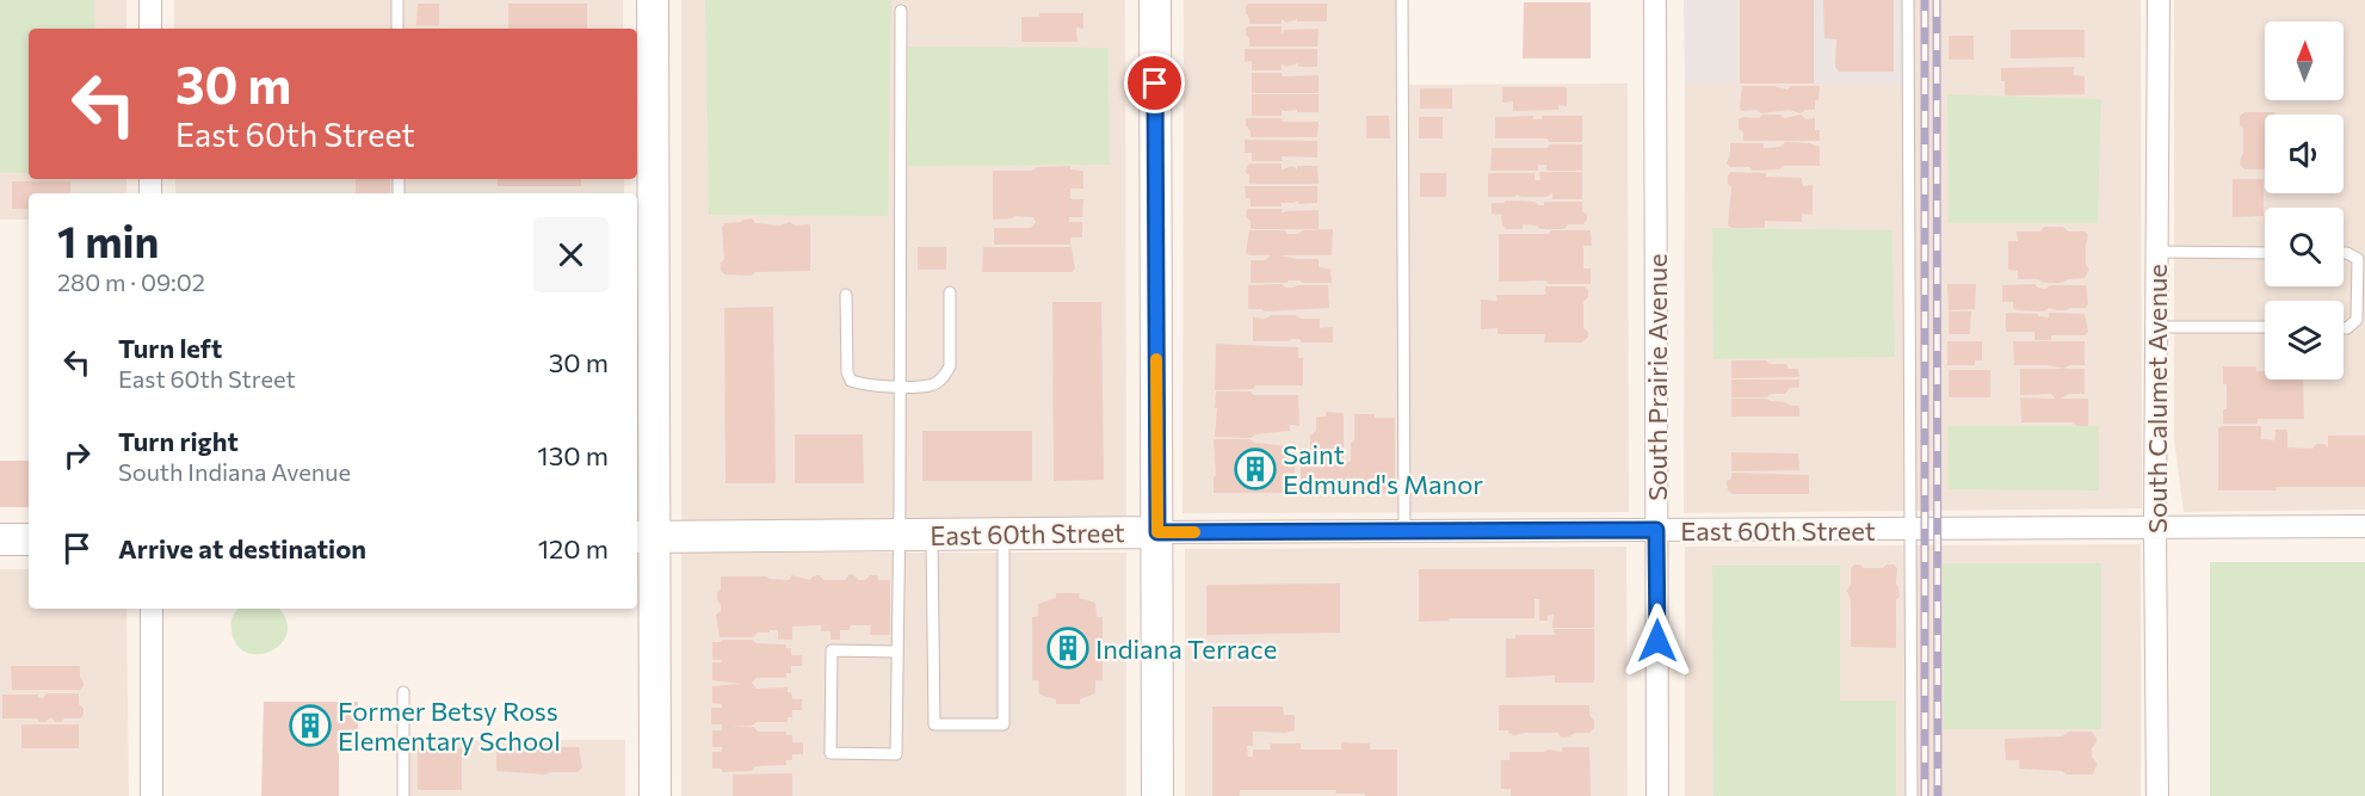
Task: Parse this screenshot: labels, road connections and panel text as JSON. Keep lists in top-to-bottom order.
{
  "streets": {
    "street": ["South Prairie Avenue", "South Calumet Avenue", "East 60th Street"]
  },
  "crossings": [
    ["South Prairie Avenue", "East 60th Street"],
    ["South Calumet Avenue", "East 60th Street"]
  ],
  "places": {
    "building": ["Saint Edmund's Manor", "Indiana Terrace", "Former Betsy Ross Elementary School"]
  },
  "north": "top",
  "page": {
    "turn": ["30 m", "East 60th Street"],
    "heading": ["1 min", "280 m · 09:02"],
    "list": [
      {
        "name": "Turn left",
        "note": "East 60th Street",
        "value": "30 m"
      },
      {
        "name": "Turn right",
        "note": "South Indiana Avenue",
        "value": "130 m"
      },
      {
        "name": "Arrive at destination",
        "value": "120 m"
      }
    ]
  }
}
